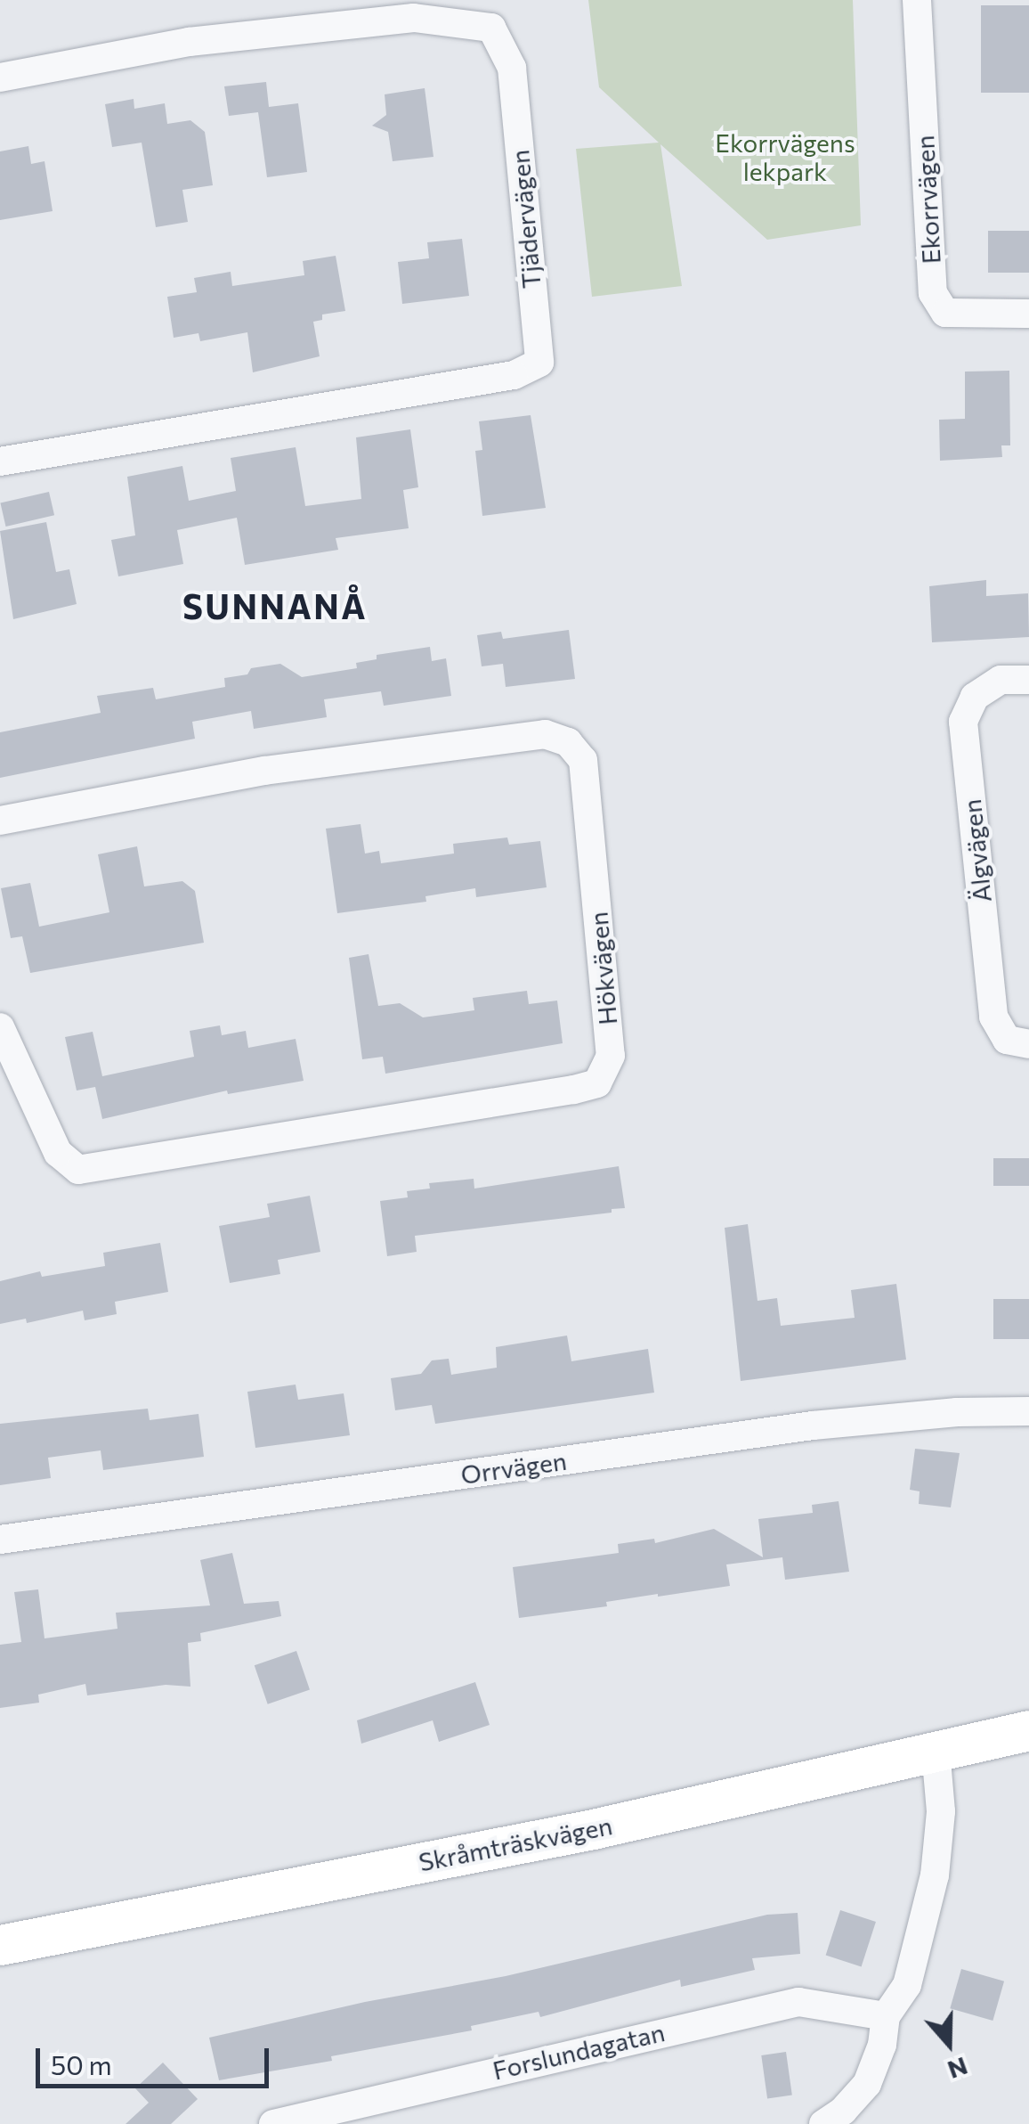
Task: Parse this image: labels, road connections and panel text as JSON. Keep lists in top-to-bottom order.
{
  "streets": {
    "main road": ["Skråmträskvägen"],
    "street": [
      "Ekorrvägen",
      "Tjädervägen",
      "Älgvägen",
      "Hökvägen",
      "Orrvägen",
      "Forslundagatan"
    ]
  },
  "districts": ["SUNNANÅ"],
  "parks": ["Ekorrvägens lekpark"],
  "scale_bar": "50 m",
  "north": "bottom"
}
